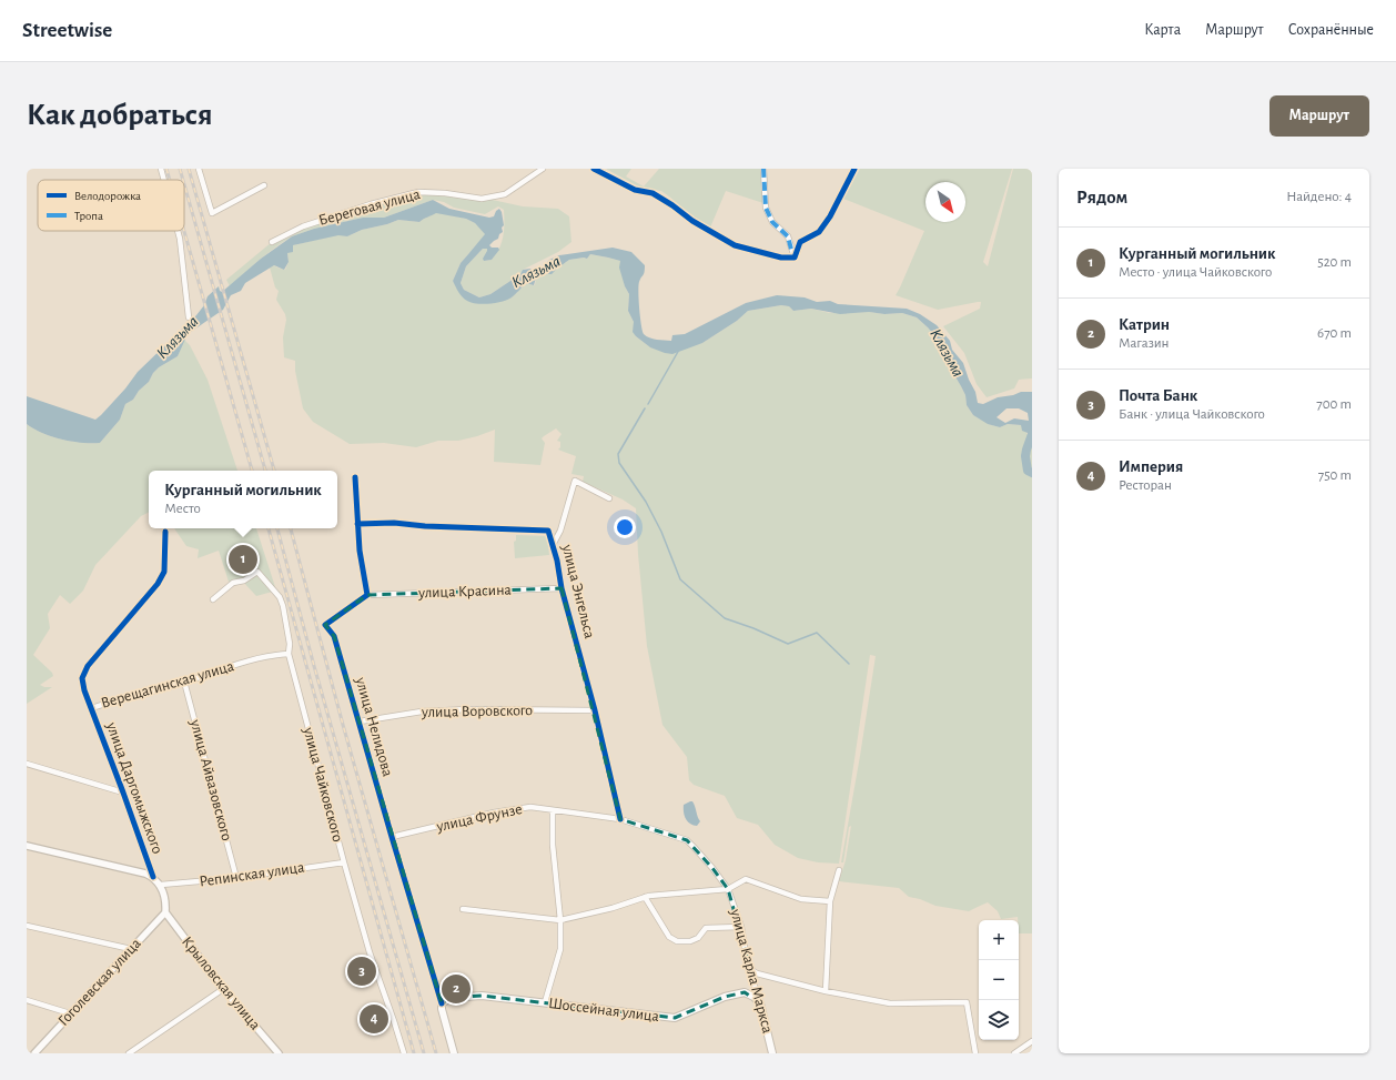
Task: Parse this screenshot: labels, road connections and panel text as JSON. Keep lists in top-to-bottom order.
{
  "streets": {
    "main road": ["улица Нелидова", "улица Карла Маркса", "Шоссейная улица"],
    "street": [
      "Береговая улица",
      "улица Красина",
      "улица Энгельса",
      "Верещагинская улица",
      "улица Воровского",
      "улица Айвазовского",
      "улица Чайковского",
      "улица Даргомыжского",
      "улица Фрунзе",
      "Репинская улица",
      "Гоголевская улица",
      "Крыловская улица"
    ]
  },
  "crossings": [
    ["улица Красина", "улица Энгельса"],
    ["улица Красина", "улица Нелидова"],
    ["улица Энгельса", "улица Воровского"],
    ["улица Энгельса", "улица Фрунзе"],
    ["Верещагинская улица", "улица Айвазовского"],
    ["Верещагинская улица", "улица Чайковского"],
    ["Верещагинская улица", "улица Даргомыжского"],
    ["улица Воровского", "улица Нелидова"],
    ["улица Нелидова", "улица Фрунзе"],
    ["улица Нелидова", "Шоссейная улица"],
    ["улица Айвазовского", "Репинская улица"],
    ["улица Чайковского", "Репинская улица"],
    ["улица Фрунзе", "улица Карла Маркса"],
    ["улица Карла Маркса", "Шоссейная улица"],
    ["Гоголевская улица", "Крыловская улица"]
  ],
  "water": ["Клязьма"],
  "legend": ["Велодорожка", "Тропа"],
  "north": "bottom right",
  "page": {
    "header": "Streetwise",
    "nav": ["Карта", "Маршрут", "Сохранённые"],
    "buttons": "Маршрут",
    "title": "Как добраться",
    "heading": ["Рядом", "Найдено: 4"],
    "list": [
      {
        "mark": "1",
        "name": "Курганный могильник",
        "note": "Место · улица Чайковского",
        "value": "520 m"
      },
      {
        "mark": "2",
        "name": "Катрин",
        "note": "Магазин",
        "value": "670 m"
      },
      {
        "mark": "3",
        "name": "Почта Банк",
        "note": "Банк · улица Чайковского",
        "value": "700 m"
      },
      {
        "mark": "4",
        "name": "Империя",
        "note": "Ресторан",
        "value": "750 m"
      }
    ],
    "popup": ["Курганный могильник", "Место"],
    "pins": [
      "1",
      "3",
      "2",
      "4"
    ],
    "map_buttons": ["+", "−"]
  }
}
